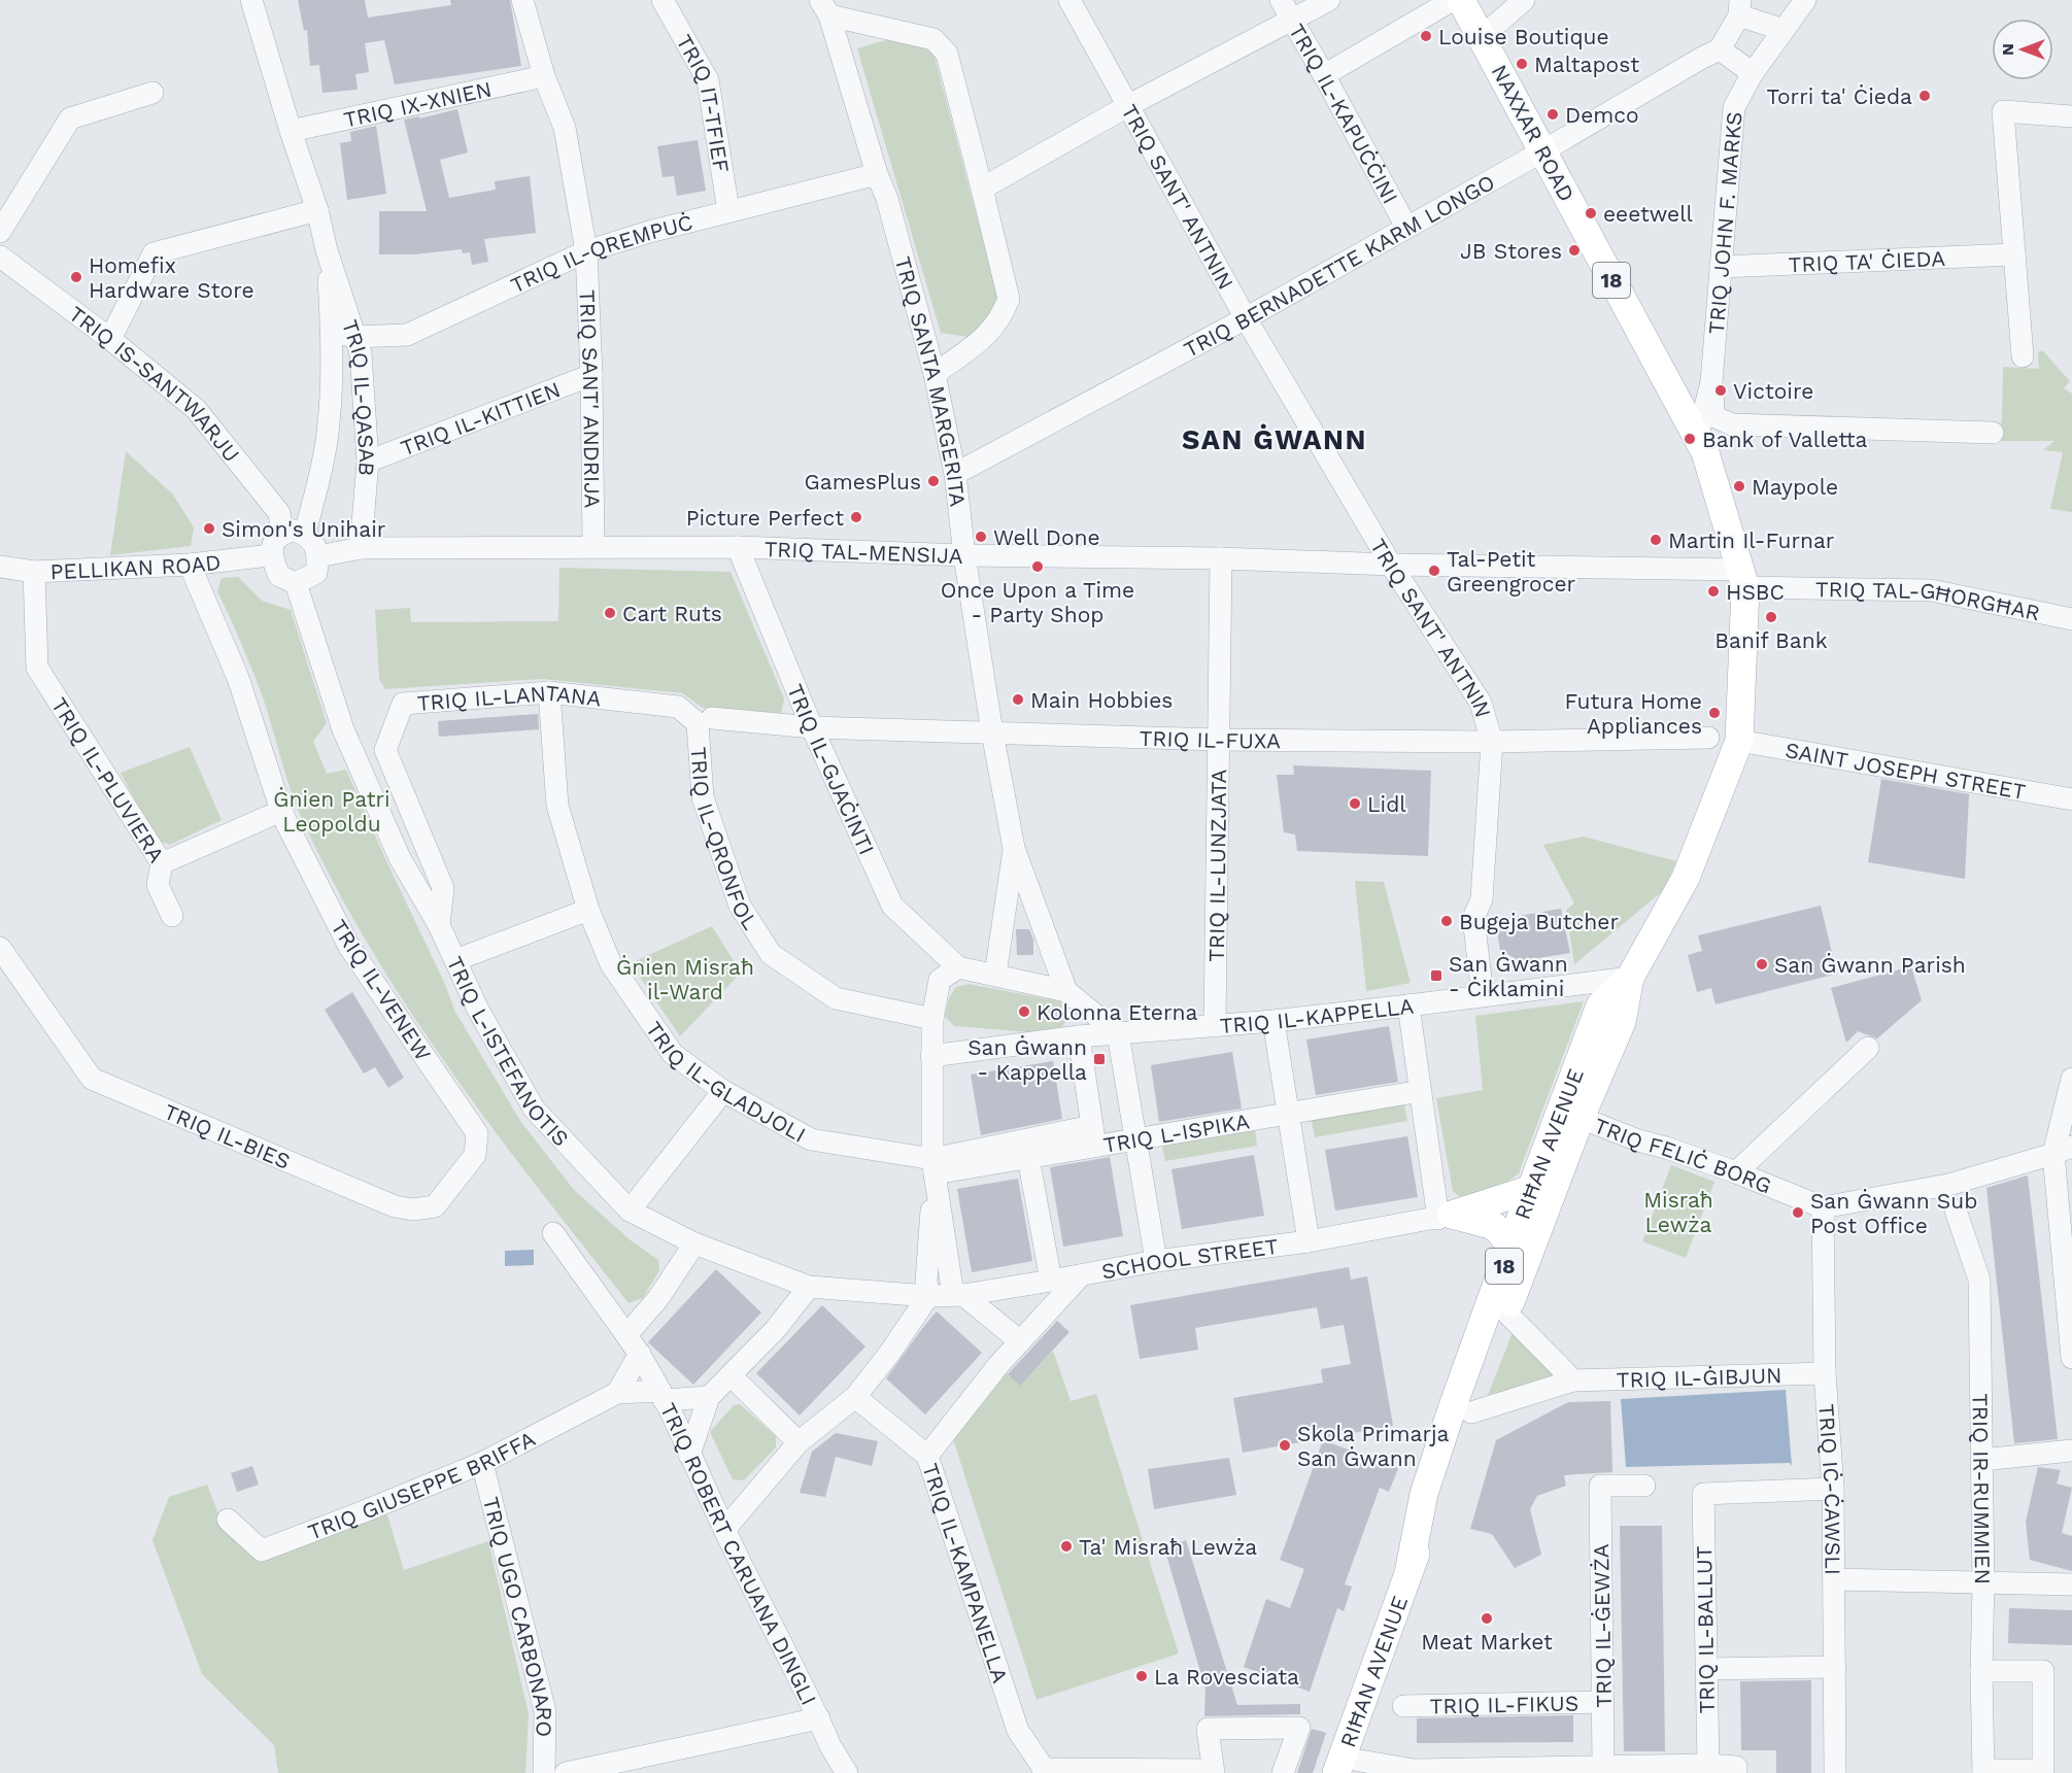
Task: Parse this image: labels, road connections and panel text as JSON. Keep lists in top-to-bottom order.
{
  "streets": {
    "main road": ["NAXXAR ROAD", "18", "RIĦAN AVENUE"],
    "street": [
      "TRIQ IX-XNIEN",
      "TRIQ IT-TFIEF",
      "TRIQ IL-KAPUĊĊINI",
      "TRIQ SANT' ANTNIN",
      "TRIQ JOHN F. MARKS",
      "TRIQ IL-QREMPUĊ",
      "TRIQ TA' ĊIEDA",
      "TRIQ BERNADETTE KARM LONGO",
      "TRIQ SANTA MARGERITA",
      "TRIQ IS-SANTWARJU",
      "TRIQ IL-QASAB",
      "TRIQ SANT' ANDRIJA",
      "TRIQ IL-KITTIEN",
      "TRIQ TAL-MENSIJA",
      "PELLIKAN ROAD",
      "TRIQ TAL-GĦORGĦAR",
      "TRIQ IL-LANTANA",
      "TRIQ IL-FUXA",
      "TRIQ IL-GJAĊINTI",
      "SAINT JOSEPH STREET",
      "TRIQ IL-PLUVIERA",
      "TRIQ IL-QRONFOL",
      "TRIQ IL-LUNZJATA",
      "TRIQ IL-VENEW",
      "TRIQ IL-KAPPELLA",
      "TRIQ L-ISTEFANOTIS",
      "TRIQ IL-GLADJOLI",
      "TRIQ L-ISPIKA",
      "TRIQ IL-BIES",
      "TRIQ FELIĊ BORG",
      "SCHOOL STREET",
      "TRIQ IL-ĠIBJUN",
      "TRIQ GIUSEPPE BRIFFA",
      "TRIQ IR-RUMMIEN",
      "TRIQ IĊ-ĊAWSLI",
      "TRIQ ROBERT CARUANA DINGLI",
      "TRIQ IL-KAMPANELLA",
      "TRIQ UGO CARBONARO",
      "TRIQ IL-ĠEWŻA",
      "TRIQ IL-BALLUT",
      "TRIQ IL-FIKUS"
    ]
  },
  "crossings": [
    ["TRIQ IX-XNIEN", "TRIQ IL-QASAB"],
    ["TRIQ IX-XNIEN", "TRIQ SANT' ANDRIJA"],
    ["TRIQ IT-TFIEF", "TRIQ IL-QREMPUĊ"],
    ["TRIQ IL-KAPUĊĊINI", "TRIQ BERNADETTE KARM LONGO"],
    ["NAXXAR ROAD", "TRIQ JOHN F. MARKS"],
    ["NAXXAR ROAD", "TRIQ BERNADETTE KARM LONGO"],
    ["NAXXAR ROAD", "TRIQ TAL-MENSIJA"],
    ["NAXXAR ROAD", "TRIQ TAL-GĦORGĦAR"],
    ["NAXXAR ROAD", "RIĦAN AVENUE"],
    ["TRIQ SANT' ANTNIN", "TRIQ BERNADETTE KARM LONGO"],
    ["TRIQ SANT' ANTNIN", "TRIQ TAL-MENSIJA"],
    ["TRIQ SANT' ANTNIN", "TRIQ IL-FUXA"],
    ["TRIQ SANT' ANTNIN", "TRIQ IL-KAPPELLA"],
    ["TRIQ JOHN F. MARKS", "TRIQ TA' ĊIEDA"],
    ["TRIQ IL-QREMPUĊ", "TRIQ SANTA MARGERITA"],
    ["TRIQ IL-QREMPUĊ", "TRIQ IL-QASAB"],
    ["TRIQ IL-QREMPUĊ", "TRIQ SANT' ANDRIJA"],
    ["TRIQ BERNADETTE KARM LONGO", "TRIQ SANTA MARGERITA"],
    ["TRIQ SANTA MARGERITA", "TRIQ TAL-MENSIJA"],
    ["TRIQ SANTA MARGERITA", "TRIQ IL-FUXA"],
    ["TRIQ IS-SANTWARJU", "TRIQ IL-QASAB"],
    ["TRIQ IS-SANTWARJU", "TRIQ TAL-MENSIJA"],
    ["TRIQ IS-SANTWARJU", "PELLIKAN ROAD"],
    ["TRIQ IS-SANTWARJU", "TRIQ L-ISTEFANOTIS"],
    ["TRIQ IL-QASAB", "TRIQ IL-KITTIEN"],
    ["TRIQ IL-QASAB", "TRIQ TAL-MENSIJA"],
    ["TRIQ IL-QASAB", "PELLIKAN ROAD"],
    ["TRIQ IL-QASAB", "TRIQ L-ISTEFANOTIS"],
    ["TRIQ SANT' ANDRIJA", "TRIQ IL-KITTIEN"],
    ["TRIQ SANT' ANDRIJA", "TRIQ TAL-MENSIJA"],
    ["TRIQ TAL-MENSIJA", "PELLIKAN ROAD"],
    ["TRIQ TAL-MENSIJA", "TRIQ TAL-GĦORGĦAR"],
    ["TRIQ TAL-MENSIJA", "TRIQ IL-GJAĊINTI"],
    ["TRIQ TAL-MENSIJA", "TRIQ IL-LUNZJATA"],
    ["TRIQ TAL-MENSIJA", "TRIQ L-ISTEFANOTIS"],
    ["TRIQ TAL-MENSIJA", "RIĦAN AVENUE"],
    ["PELLIKAN ROAD", "TRIQ IL-PLUVIERA"],
    ["PELLIKAN ROAD", "TRIQ IL-VENEW"],
    ["PELLIKAN ROAD", "TRIQ L-ISTEFANOTIS"],
    ["TRIQ TAL-GĦORGĦAR", "RIĦAN AVENUE"],
    ["TRIQ IL-LANTANA", "TRIQ IL-FUXA"],
    ["TRIQ IL-LANTANA", "TRIQ IL-QRONFOL"],
    ["TRIQ IL-LANTANA", "TRIQ L-ISTEFANOTIS"],
    ["TRIQ IL-LANTANA", "TRIQ IL-GLADJOLI"],
    ["TRIQ IL-FUXA", "TRIQ IL-GJAĊINTI"],
    ["TRIQ IL-FUXA", "TRIQ IL-QRONFOL"],
    ["TRIQ IL-FUXA", "TRIQ IL-LUNZJATA"],
    ["SAINT JOSEPH STREET", "RIĦAN AVENUE"],
    ["TRIQ IL-PLUVIERA", "TRIQ IL-VENEW"],
    ["TRIQ IL-LUNZJATA", "TRIQ IL-KAPPELLA"],
    ["TRIQ IL-VENEW", "TRIQ IL-BIES"],
    ["TRIQ IL-KAPPELLA", "RIĦAN AVENUE"],
    ["TRIQ L-ISTEFANOTIS", "SCHOOL STREET"],
    ["TRIQ IL-GLADJOLI", "TRIQ L-ISPIKA"],
    ["RIĦAN AVENUE", "TRIQ FELIĊ BORG"],
    ["RIĦAN AVENUE", "TRIQ IL-ĠIBJUN"],
    ["TRIQ FELIĊ BORG", "TRIQ IĊ-ĊAWSLI"],
    ["TRIQ IL-ĠIBJUN", "TRIQ IĊ-ĊAWSLI"],
    ["TRIQ GIUSEPPE BRIFFA", "TRIQ ROBERT CARUANA DINGLI"],
    ["TRIQ GIUSEPPE BRIFFA", "TRIQ UGO CARBONARO"],
    ["TRIQ IĊ-ĊAWSLI", "TRIQ IL-BALLUT"],
    ["TRIQ IL-ĠEWŻA", "TRIQ IL-FIKUS"]
  ],
  "districts": ["SAN ĠWANN"],
  "parks": ["Ġnien Patri Leopoldu", "Ġnien Misraħ il-Ward", "Misraħ Lewża"],
  "places": {
    "other": [
      "Louise Boutique",
      "Maltapost",
      "Torri ta' Ċieda",
      "Demco",
      "eeetwell",
      "JB Stores",
      "Homefix Hardware Store",
      "Victoire",
      "Bank of Valletta",
      "GamesPlus",
      "Maypole",
      "Picture Perfect",
      "Simon's Unihair",
      "Well Done",
      "Martin Il-Furnar",
      "Once Upon a Time - Party Shop",
      "Tal-Petit Greengrocer",
      "HSBC",
      "Cart Ruts",
      "Banif Bank",
      "Main Hobbies",
      "Futura Home Appliances",
      "Lidl",
      "Bugeja Butcher",
      "San Ġwann Parish",
      "Kolonna Eterna",
      "San Ġwann Sub Post Office",
      "Skola Primarja San Ġwann",
      "Ta' Misraħ Lewża",
      "Meat Market",
      "La Rovesciata"
    ],
    "transit": ["San Ġwann - Ċiklamini", "San Ġwann - Kappella"]
  },
  "north": "left"
}
